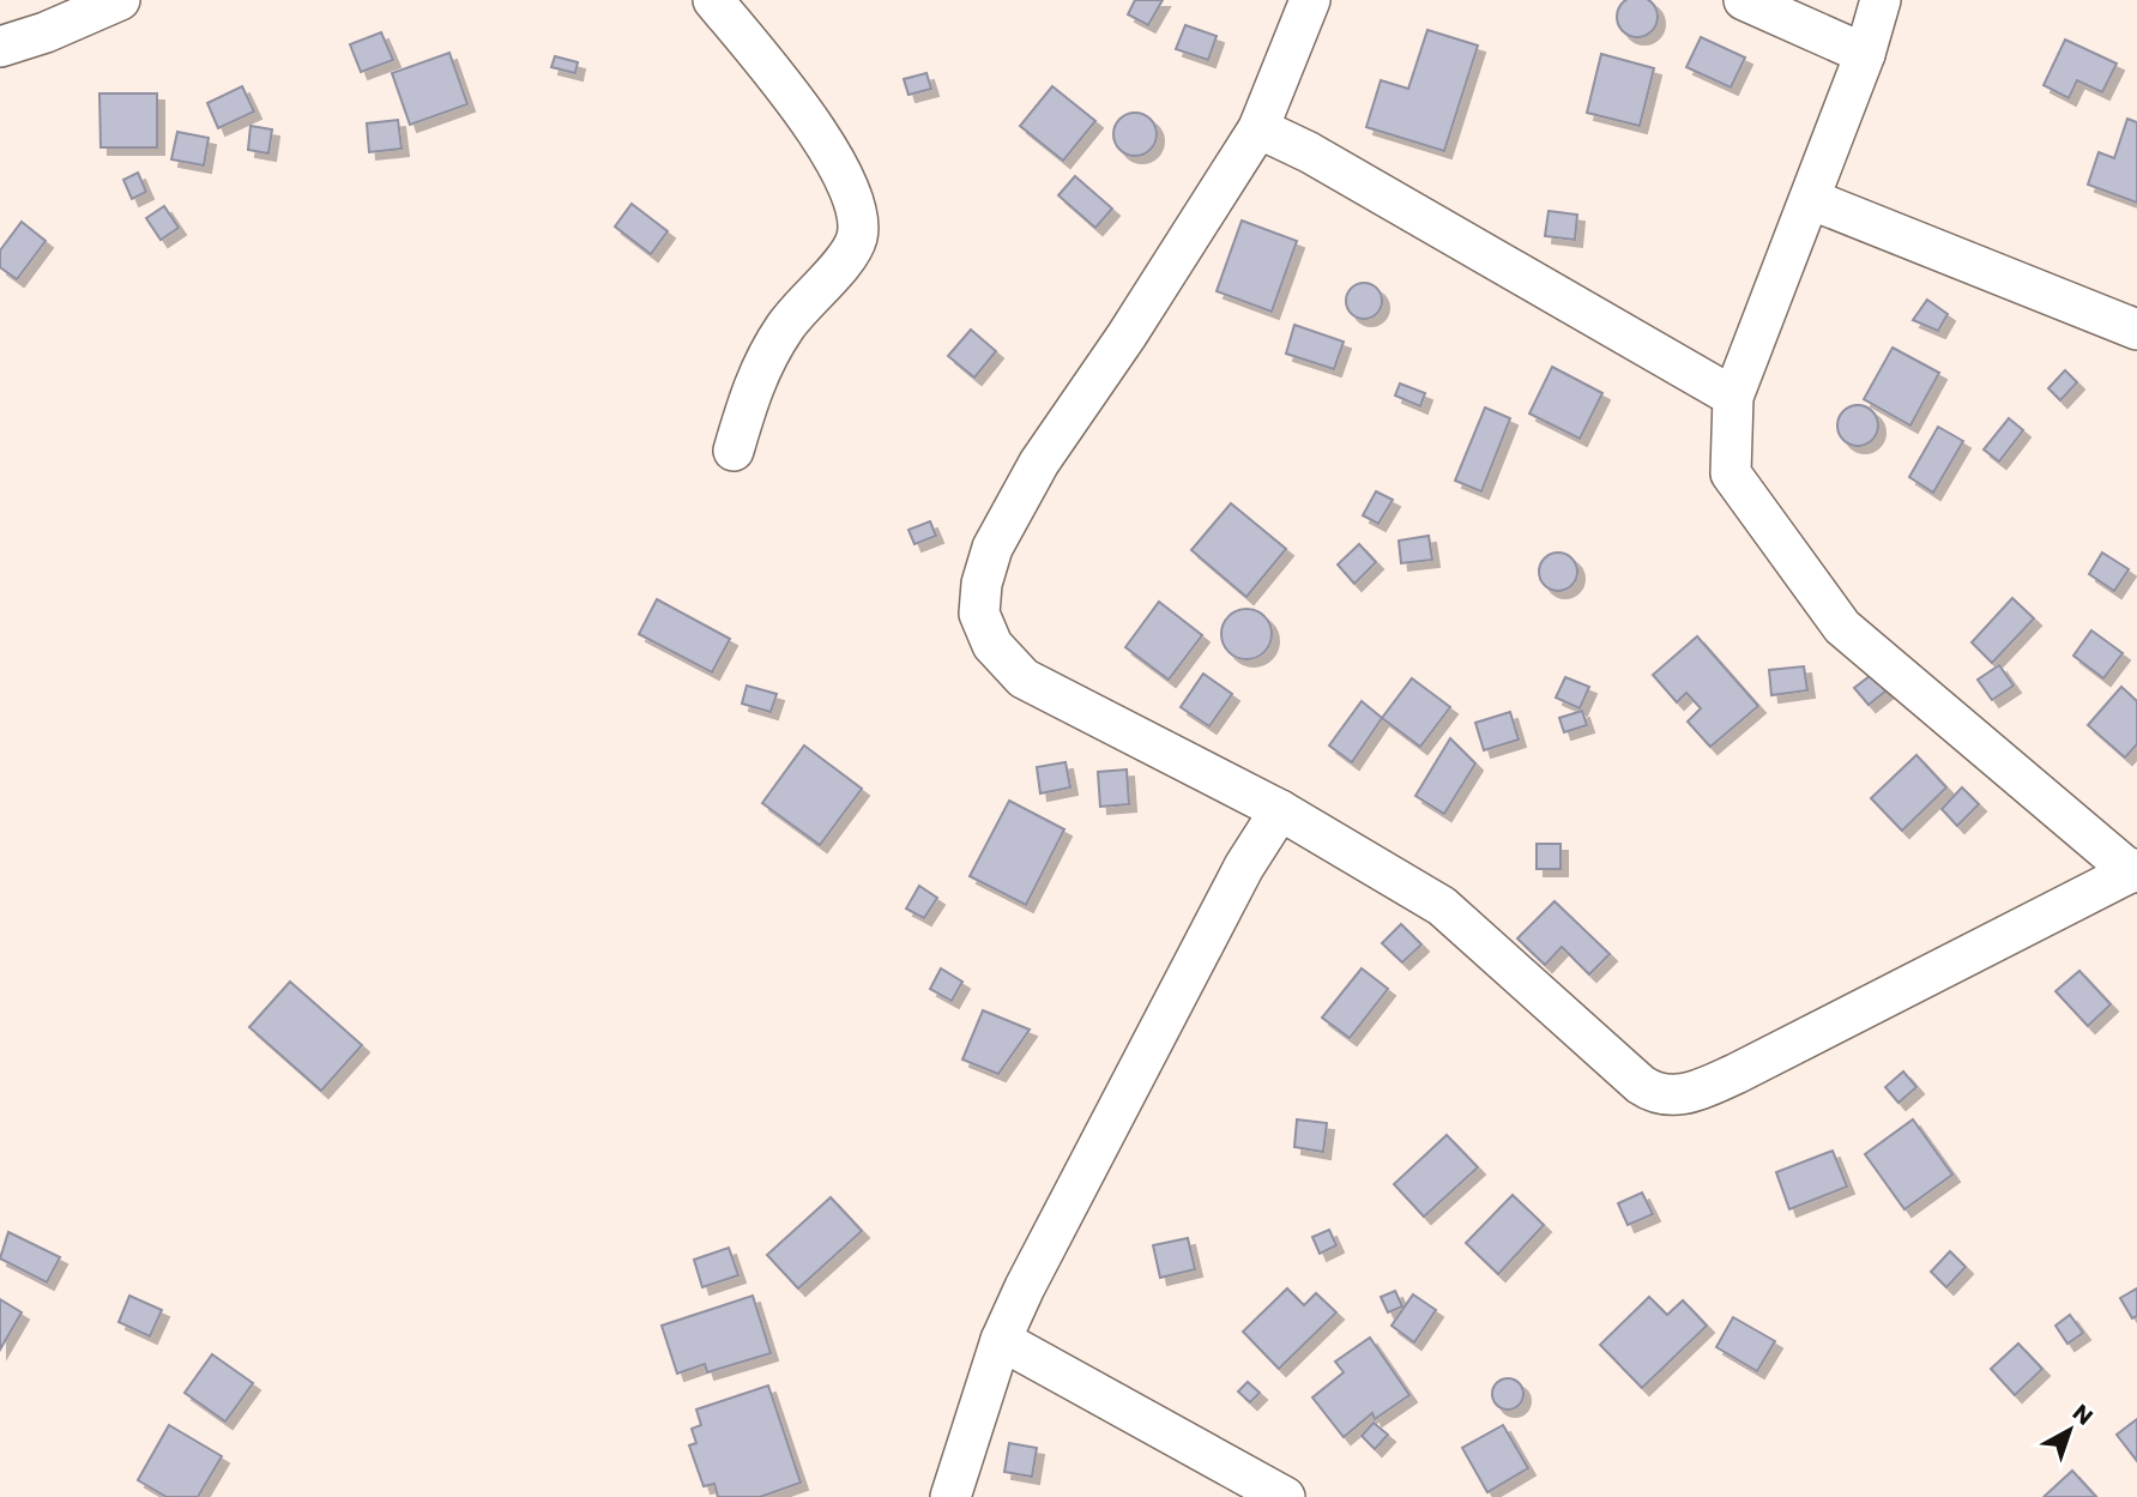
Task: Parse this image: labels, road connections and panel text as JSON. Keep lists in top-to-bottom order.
{
  "north": "top right"
}
